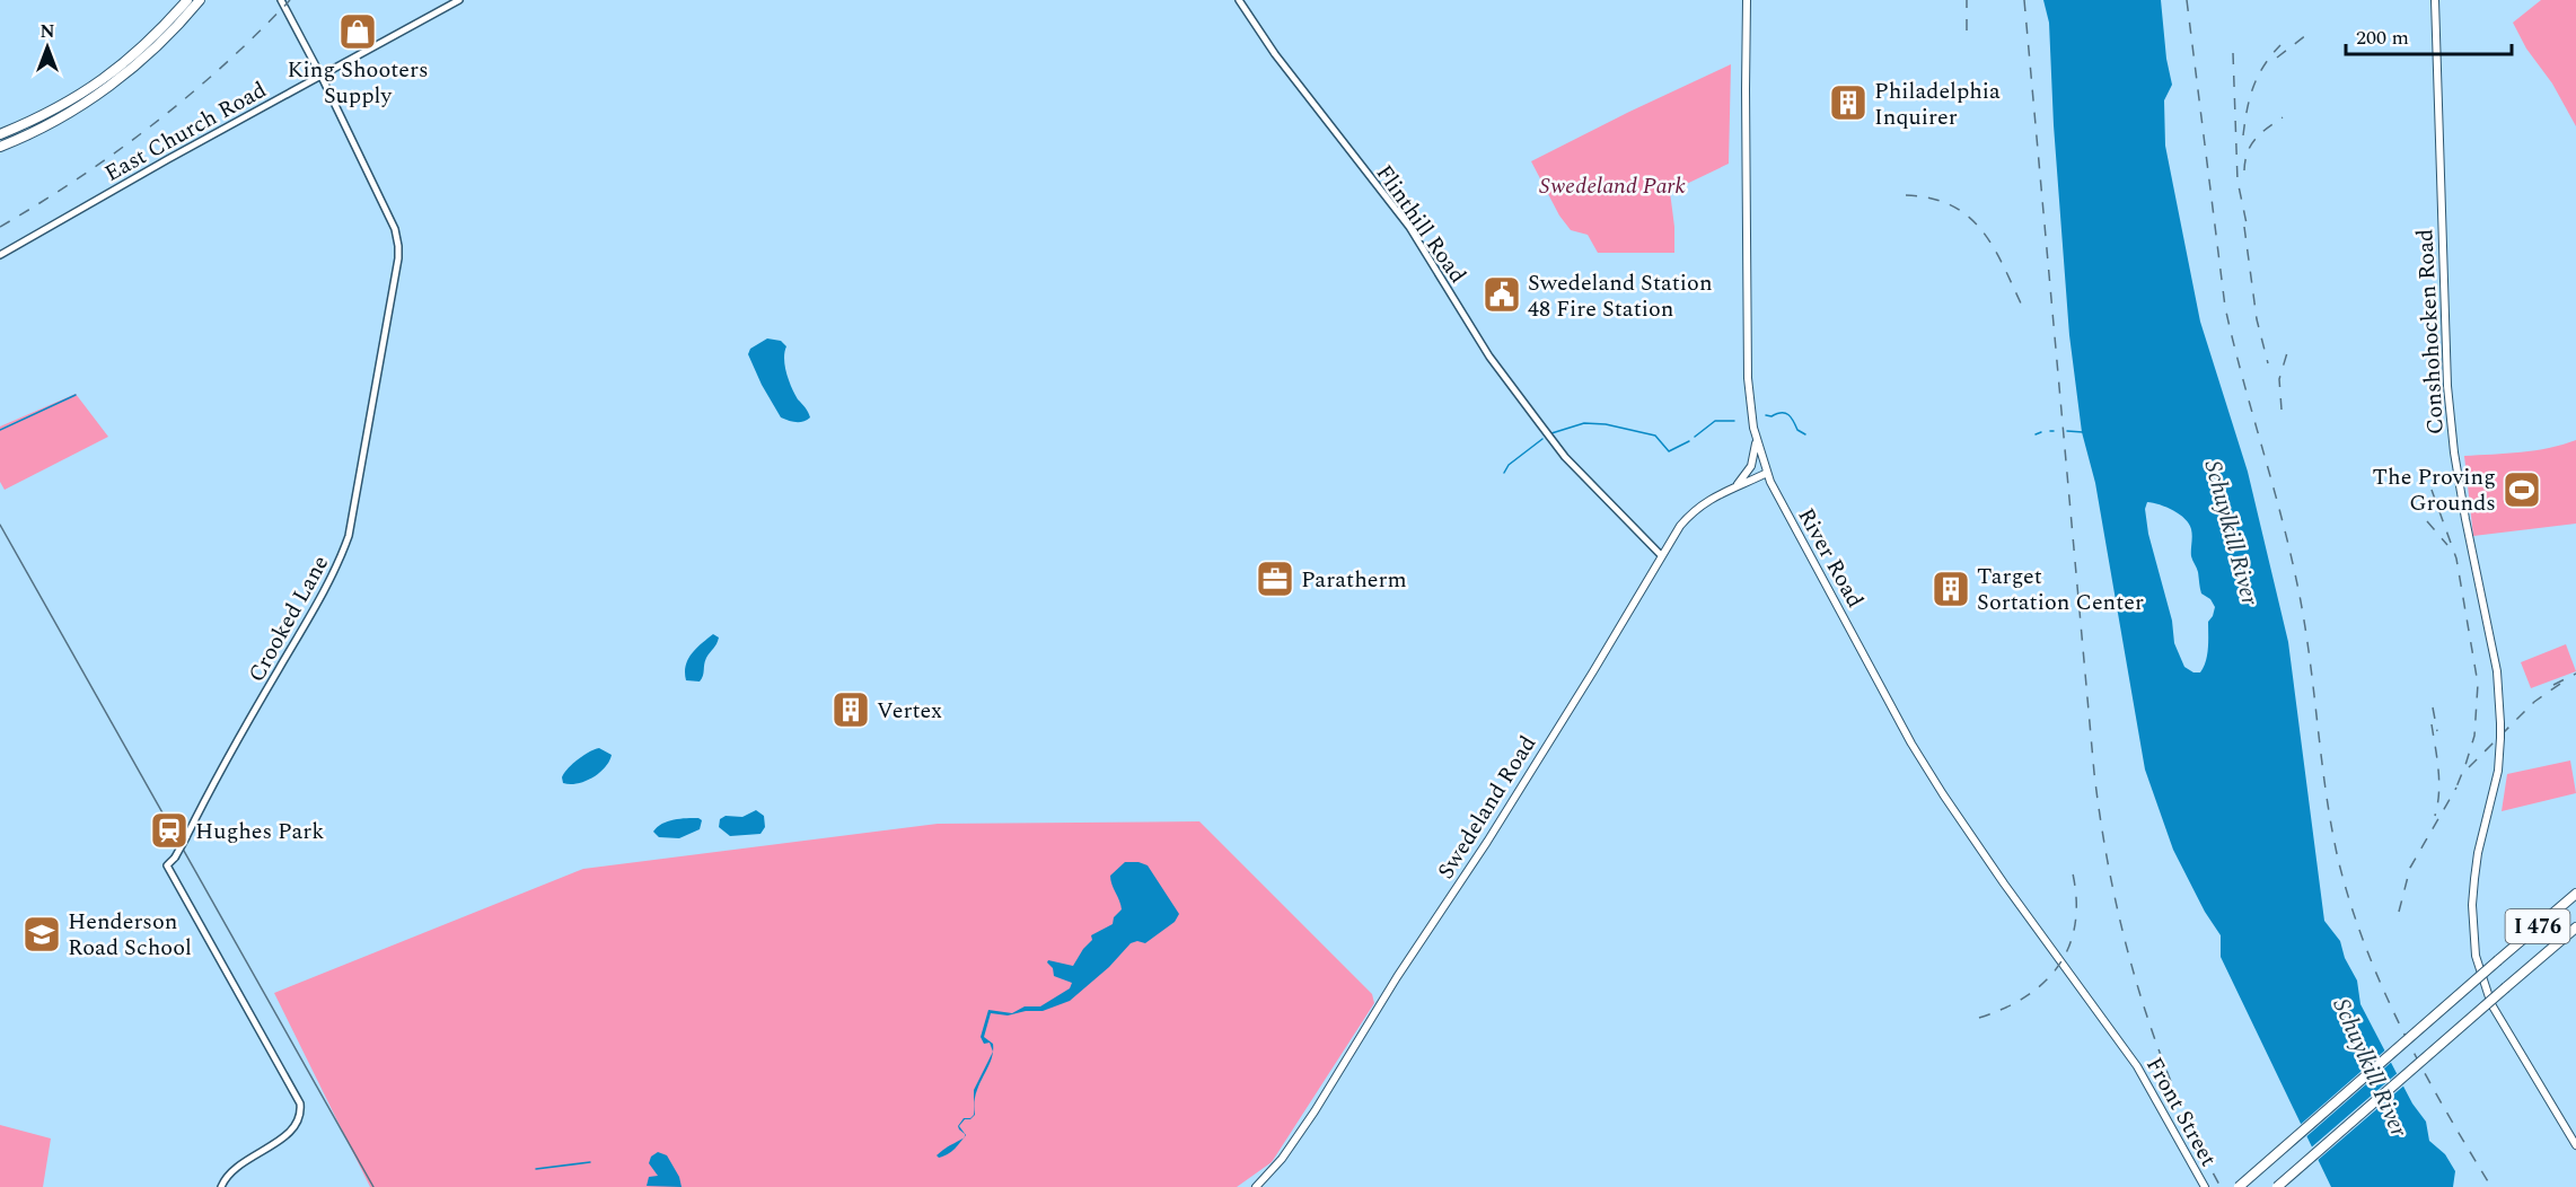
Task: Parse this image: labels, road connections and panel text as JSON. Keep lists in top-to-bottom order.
{
  "streets": {
    "highway": ["I 476"],
    "main road": [
      "Conshohocken Road",
      "River Road",
      "Swedeland Road",
      "Front Street"
    ],
    "street": ["East Church Road", "Flinthill Road", "Crooked Lane"]
  },
  "crossings": [
    ["East Church Road", "Crooked Lane"],
    ["Flinthill Road", "Swedeland Road"],
    ["River Road", "Swedeland Road"],
    ["River Road", "Front Street"]
  ],
  "water": ["Schuylkill River"],
  "parks": ["Swedeland Park"],
  "places": {
    "shop": ["King Shooters Supply"],
    "building": ["Philadelphia Inquirer", "Target Sortation Center", "Vertex"],
    "public building": ["Swedeland Station 48 Fire Station"],
    "sports": ["The Proving Grounds"],
    "office": ["Paratherm"],
    "station": ["Hughes Park"],
    "school or university": ["Henderson Road School"]
  },
  "scale_bar": "200 m",
  "north": "top"
}
